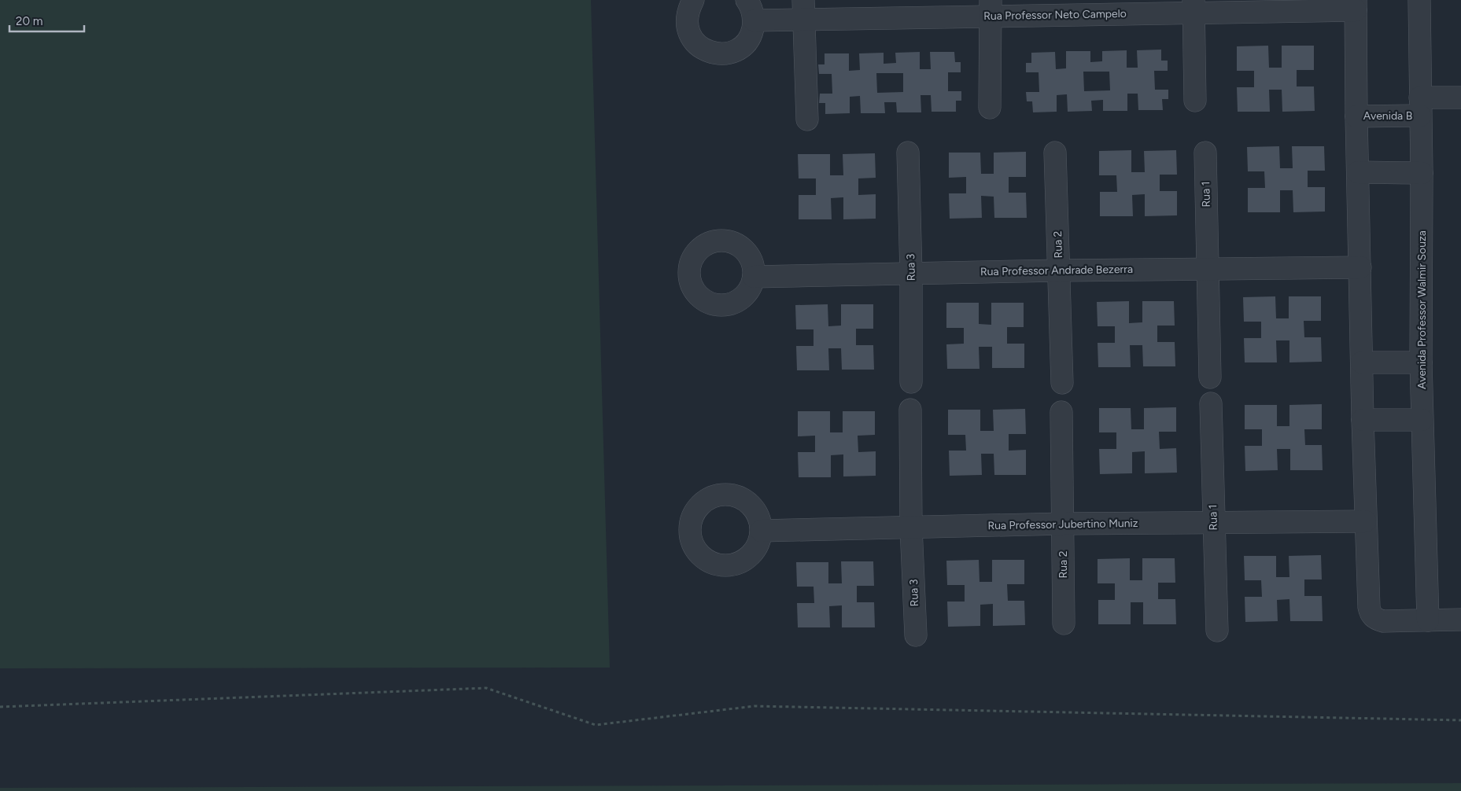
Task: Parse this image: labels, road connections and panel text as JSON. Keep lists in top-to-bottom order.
{
  "streets": {
    "street": [
      "Rua Professor Neto Campelo",
      "Avenida B",
      "Rua 1",
      "Rua 2",
      "Rua 3",
      "Rua Professor Andrade Bezerra",
      "Avenida Professor Walmir Souza",
      "Rua Professor Jubertino Muniz"
    ]
  },
  "crossings": [
    ["Avenida B", "Avenida Professor Walmir Souza"],
    ["Rua 1", "Rua Professor Andrade Bezerra"],
    ["Rua 1", "Rua Professor Jubertino Muniz"],
    ["Rua 2", "Rua Professor Andrade Bezerra"],
    ["Rua 2", "Rua Professor Jubertino Muniz"],
    ["Rua 3", "Rua Professor Andrade Bezerra"],
    ["Rua 3", "Rua Professor Jubertino Muniz"]
  ],
  "scale_bar": "20 m"
}
